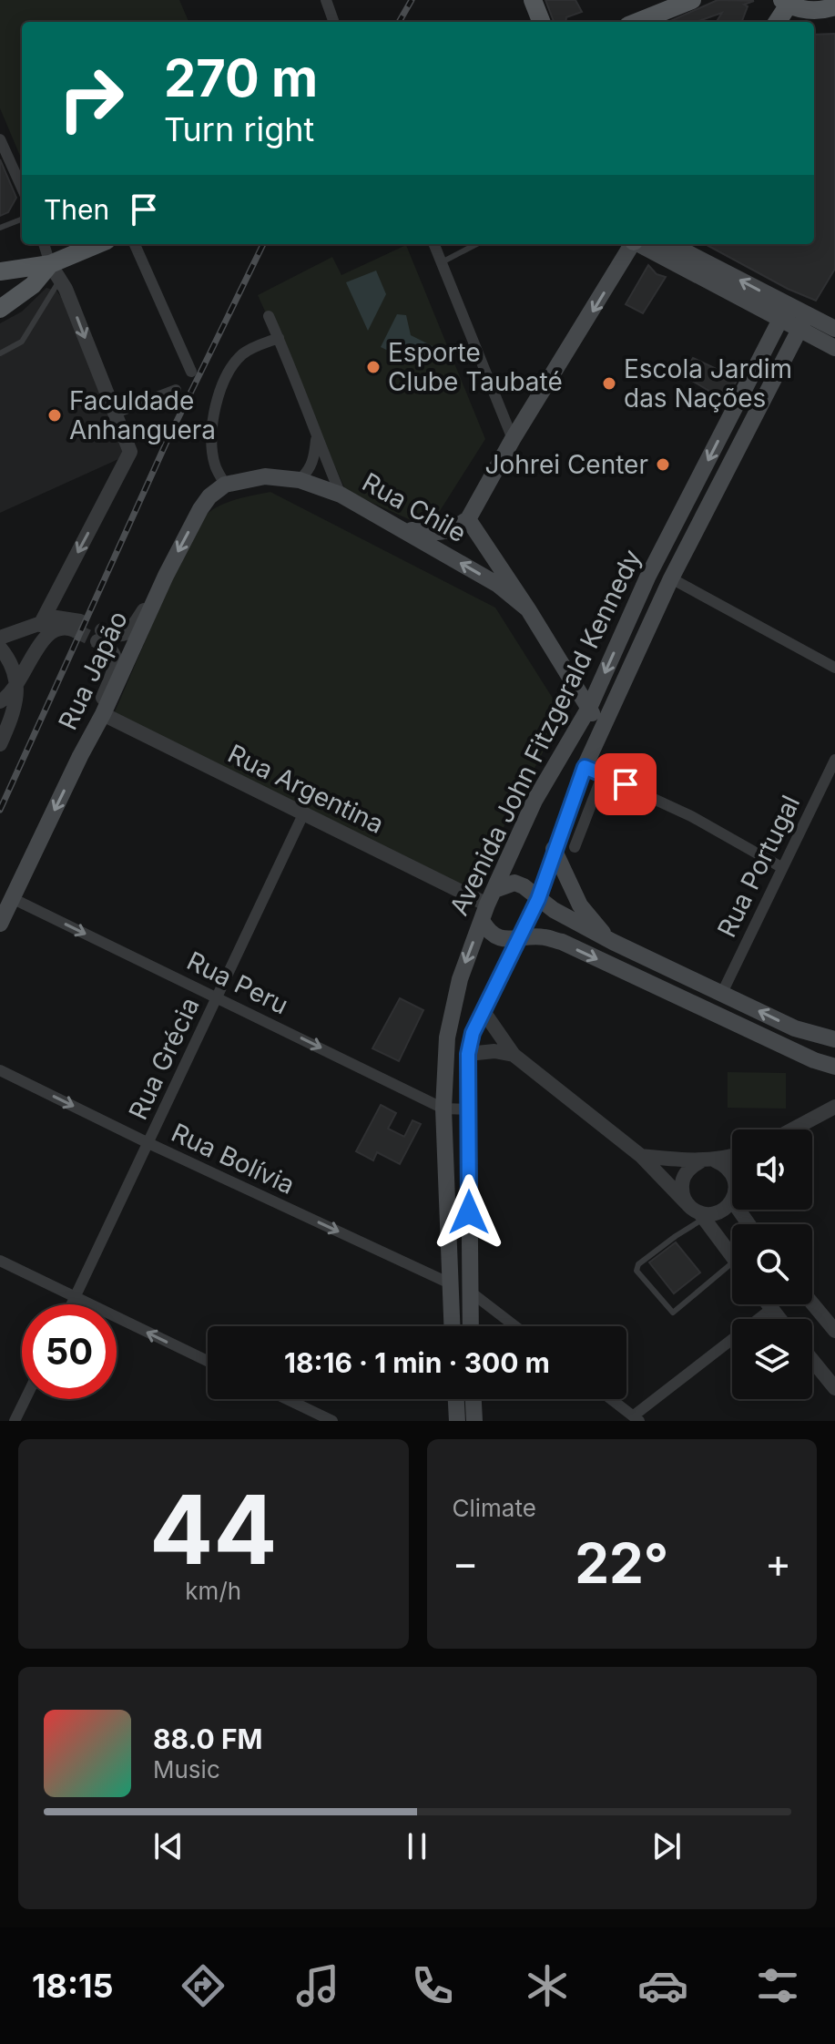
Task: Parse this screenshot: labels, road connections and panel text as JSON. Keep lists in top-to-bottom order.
{
  "streets": {
    "main road": ["Rua Chile", "Rua Japão", "Avenida John Fitzgerald Kennedy"],
    "street": [
      "Rua Argentina",
      "Rua Portugal",
      "Rua Peru",
      "Rua Grécia",
      "Rua Bolívia"
    ]
  },
  "crossings": [
    ["Rua Chile", "Rua Japão"],
    ["Rua Chile", "Avenida John Fitzgerald Kennedy"],
    ["Rua Japão", "Rua Argentina"],
    ["Rua Japão", "Rua Peru"],
    ["Avenida John Fitzgerald Kennedy", "Rua Argentina"],
    ["Avenida John Fitzgerald Kennedy", "Rua Peru"],
    ["Avenida John Fitzgerald Kennedy", "Rua Bolívia"],
    ["Rua Argentina", "Rua Grécia"],
    ["Rua Peru", "Rua Grécia"],
    ["Rua Grécia", "Rua Bolívia"]
  ],
  "one_way": ["Rua Japão", "Rua Peru", "Rua Bolívia"],
  "places": [
    "Esporte Clube Taubaté",
    "Escola Jardim das Nações",
    "Faculdade Anhanguera",
    "Johrei Center"
  ],
  "page": {
    "turn": ["270 m", "Turn right"],
    "then": "Then",
    "limit": "50",
    "trip": "18:16 · 1 min · 300 m",
    "tile": [
      ["44", "km/h"],
      "Climate"
    ],
    "heat": ["−", "22°", "+"],
    "song": ["88.0 FM", "Music"],
    "tabs": "18:15"
  }
}
